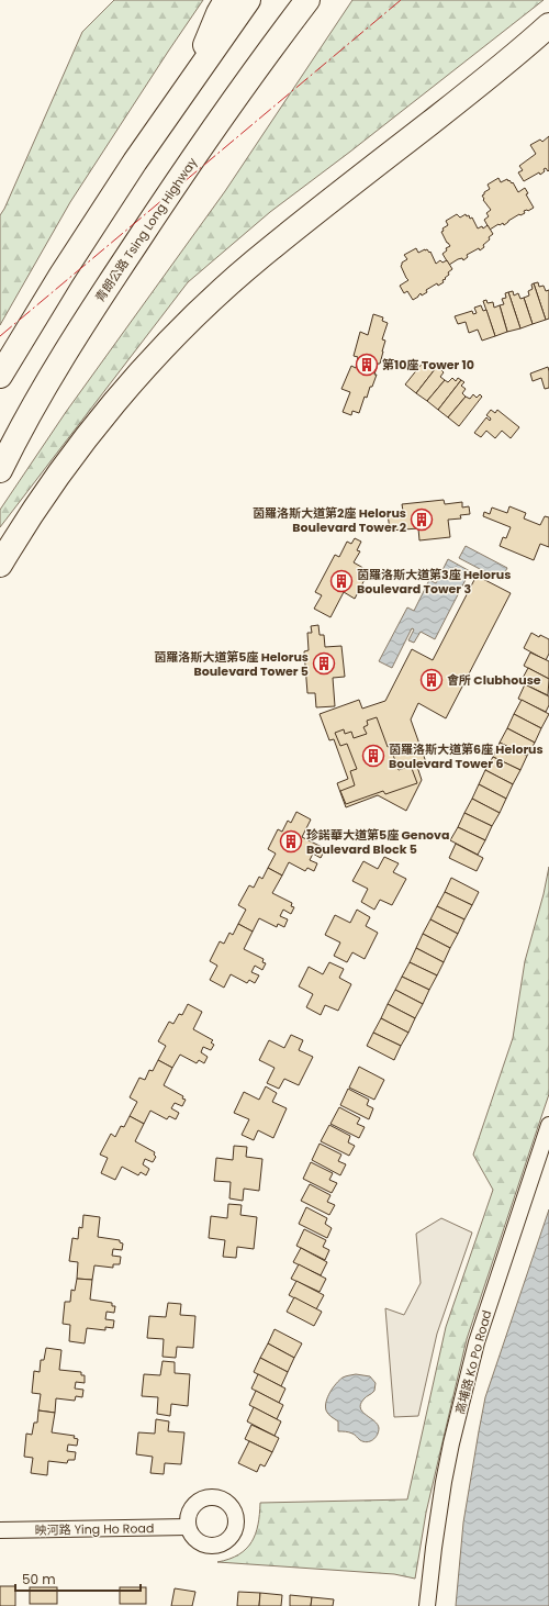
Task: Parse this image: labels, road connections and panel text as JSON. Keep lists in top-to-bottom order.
{
  "streets": {
    "highway": ["青朗公路 Tsing Long Highway"],
    "street": ["高埔路 Ko Po Road", "映河路 Ying Ho Road"]
  },
  "places": {
    "building": [
      "第10座 Tower 10",
      "茵羅洛斯大道第2座 Helorus Boulevard Tower 2",
      "茵羅洛斯大道第3座 Helorus Boulevard Tower 3",
      "茵羅洛斯大道第5座 Helorus Boulevard Tower 5",
      "會所 Clubhouse",
      "茵羅洛斯大道第6座 Helorus Boulevard Tower 6",
      "珍諾華大道第5座 Genova Boulevard Block 5"
    ]
  },
  "scale_bar": "50 m"
}
